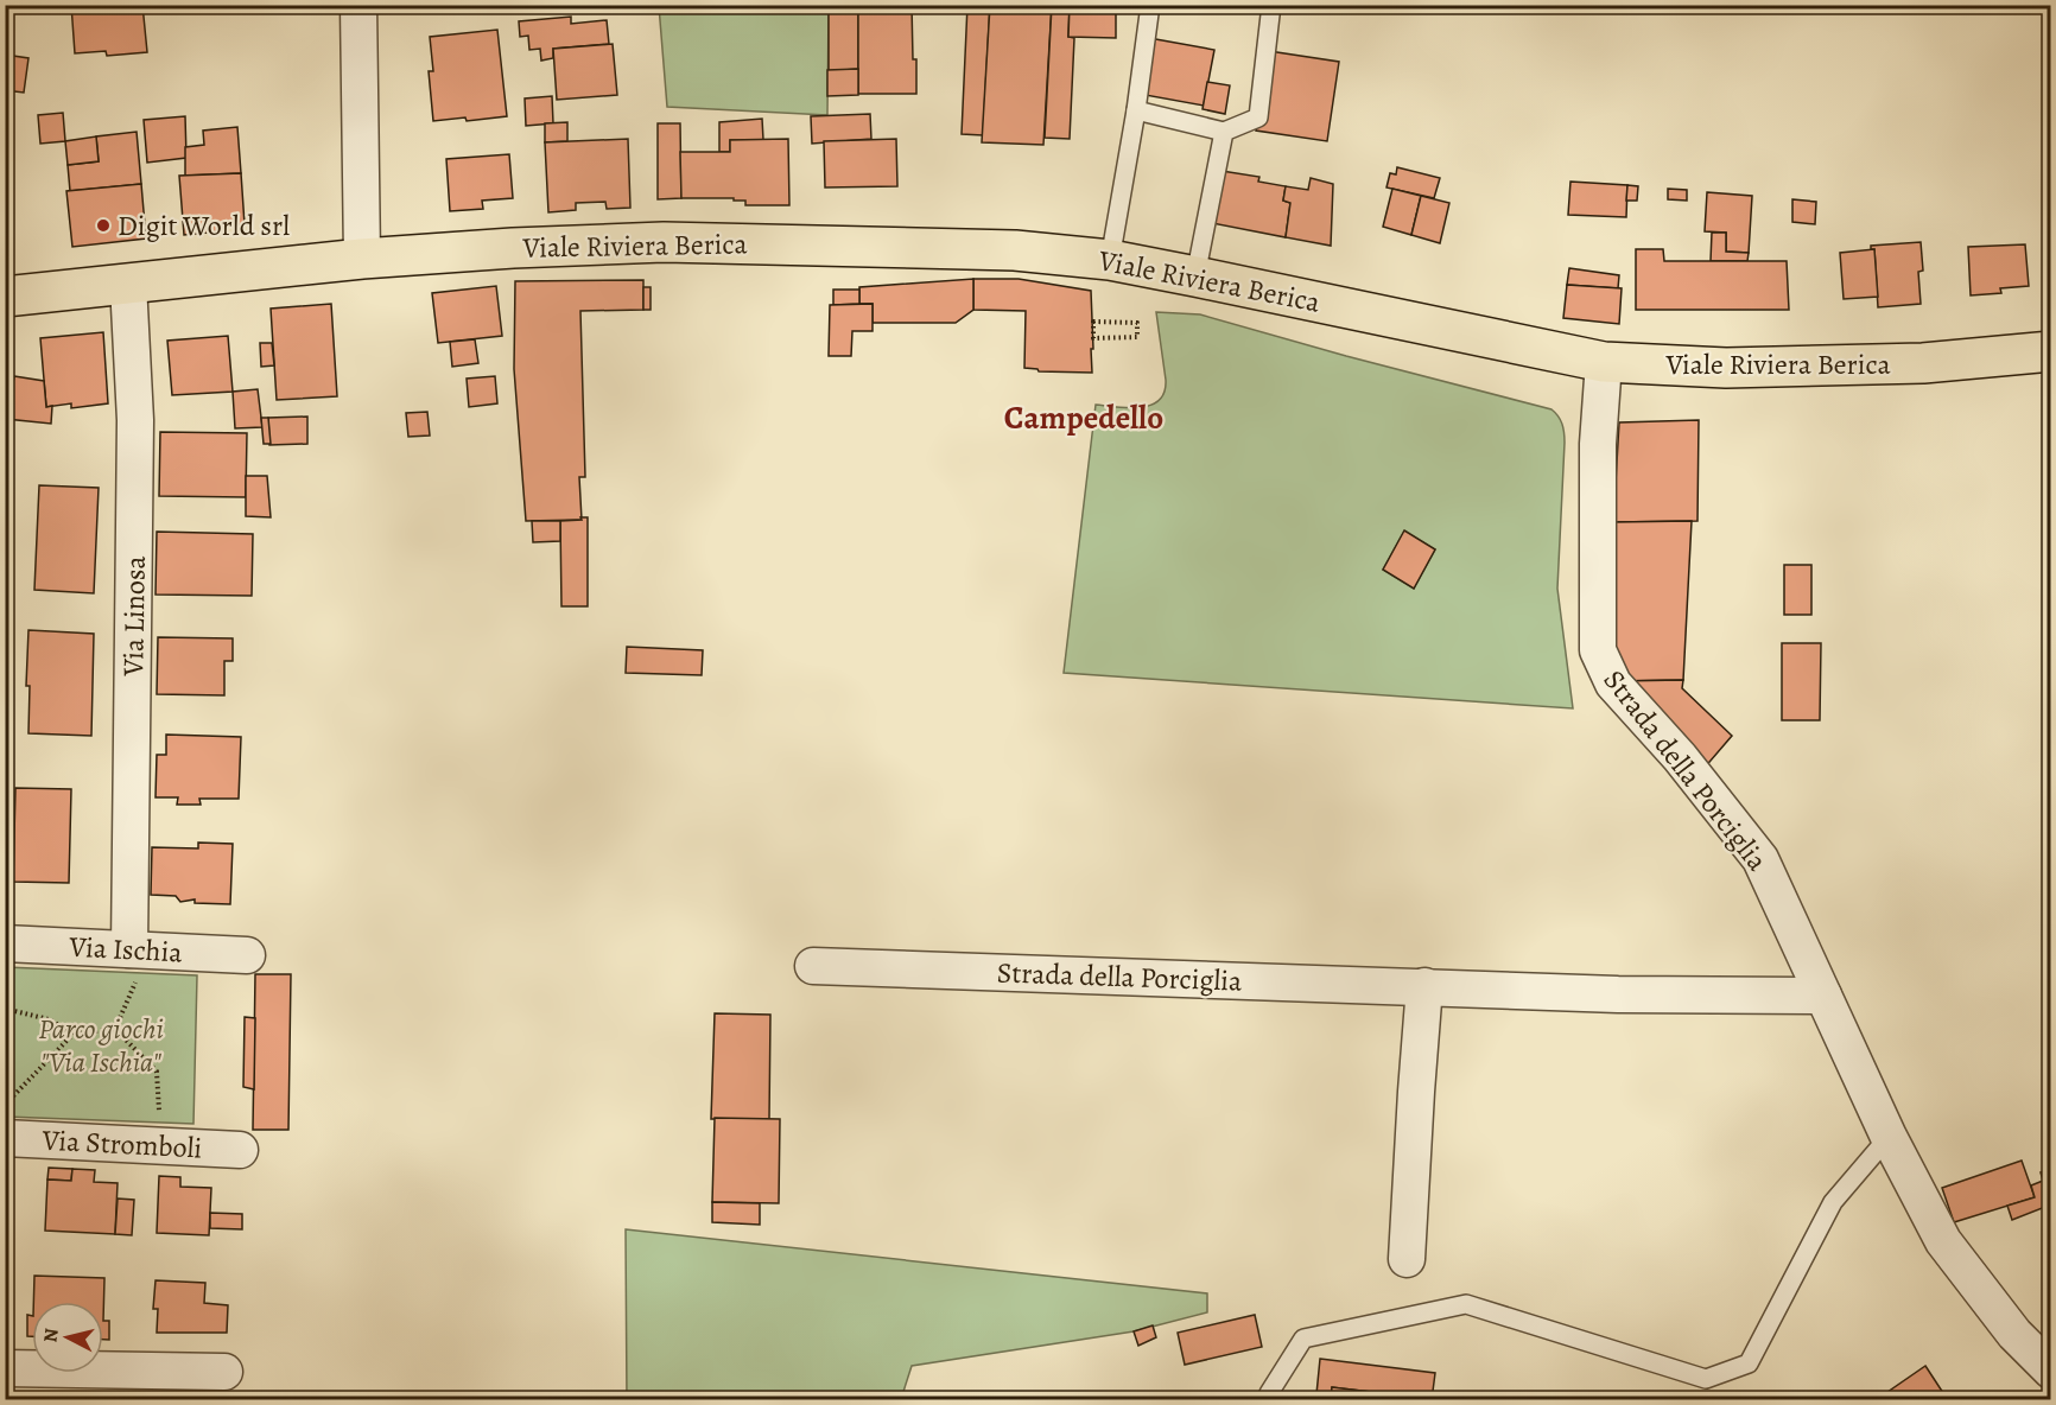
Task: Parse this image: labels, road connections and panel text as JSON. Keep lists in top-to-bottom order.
{
  "streets": {
    "main road": ["Viale Riviera Berica"],
    "street": [
      "Via Linosa",
      "Strada della Porciglia",
      "Via Ischia",
      "Via Stromboli"
    ]
  },
  "crossings": [
    ["Viale Riviera Berica", "Via Linosa"],
    ["Viale Riviera Berica", "Strada della Porciglia"],
    ["Via Linosa", "Via Ischia"]
  ],
  "districts": ["Campedello"],
  "parks": ["Parco giochi \"Via Ischia\""],
  "places": ["Digit World srl"],
  "north": "left"
}
